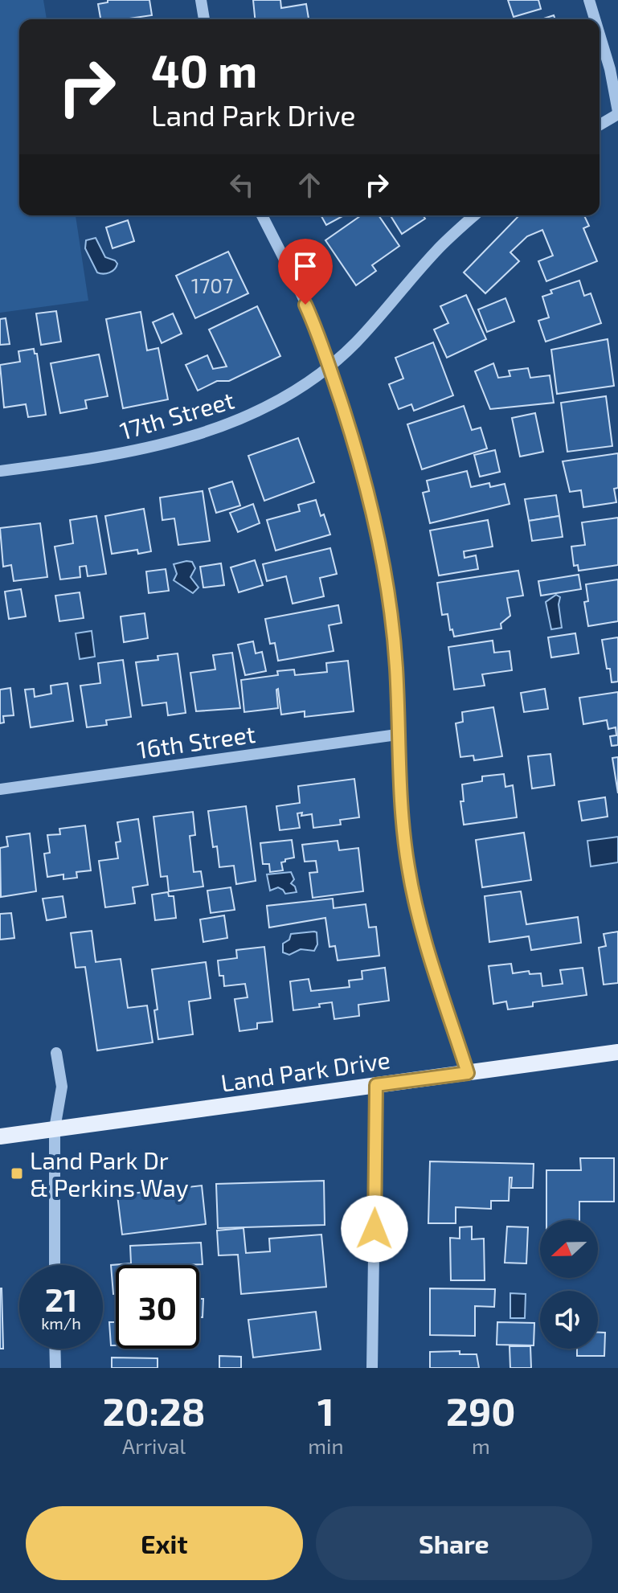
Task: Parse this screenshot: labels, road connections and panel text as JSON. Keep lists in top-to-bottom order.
{
  "streets": {
    "main road": ["Land Park Drive"],
    "street": ["17th Street", "16th Street"]
  },
  "places": {
    "transit": ["Land Park Dr & Perkins Way"]
  },
  "house_numbers": ["1707"],
  "north": "left",
  "page": {
    "turn": ["40 m", "Land Park Drive"],
    "speed": "21 km/h",
    "limit": "30",
    "eta": [
      "20:28",
      "Arrival",
      "1",
      "min",
      "290",
      "m"
    ],
    "buttons": ["Exit", "Share"]
  }
}
